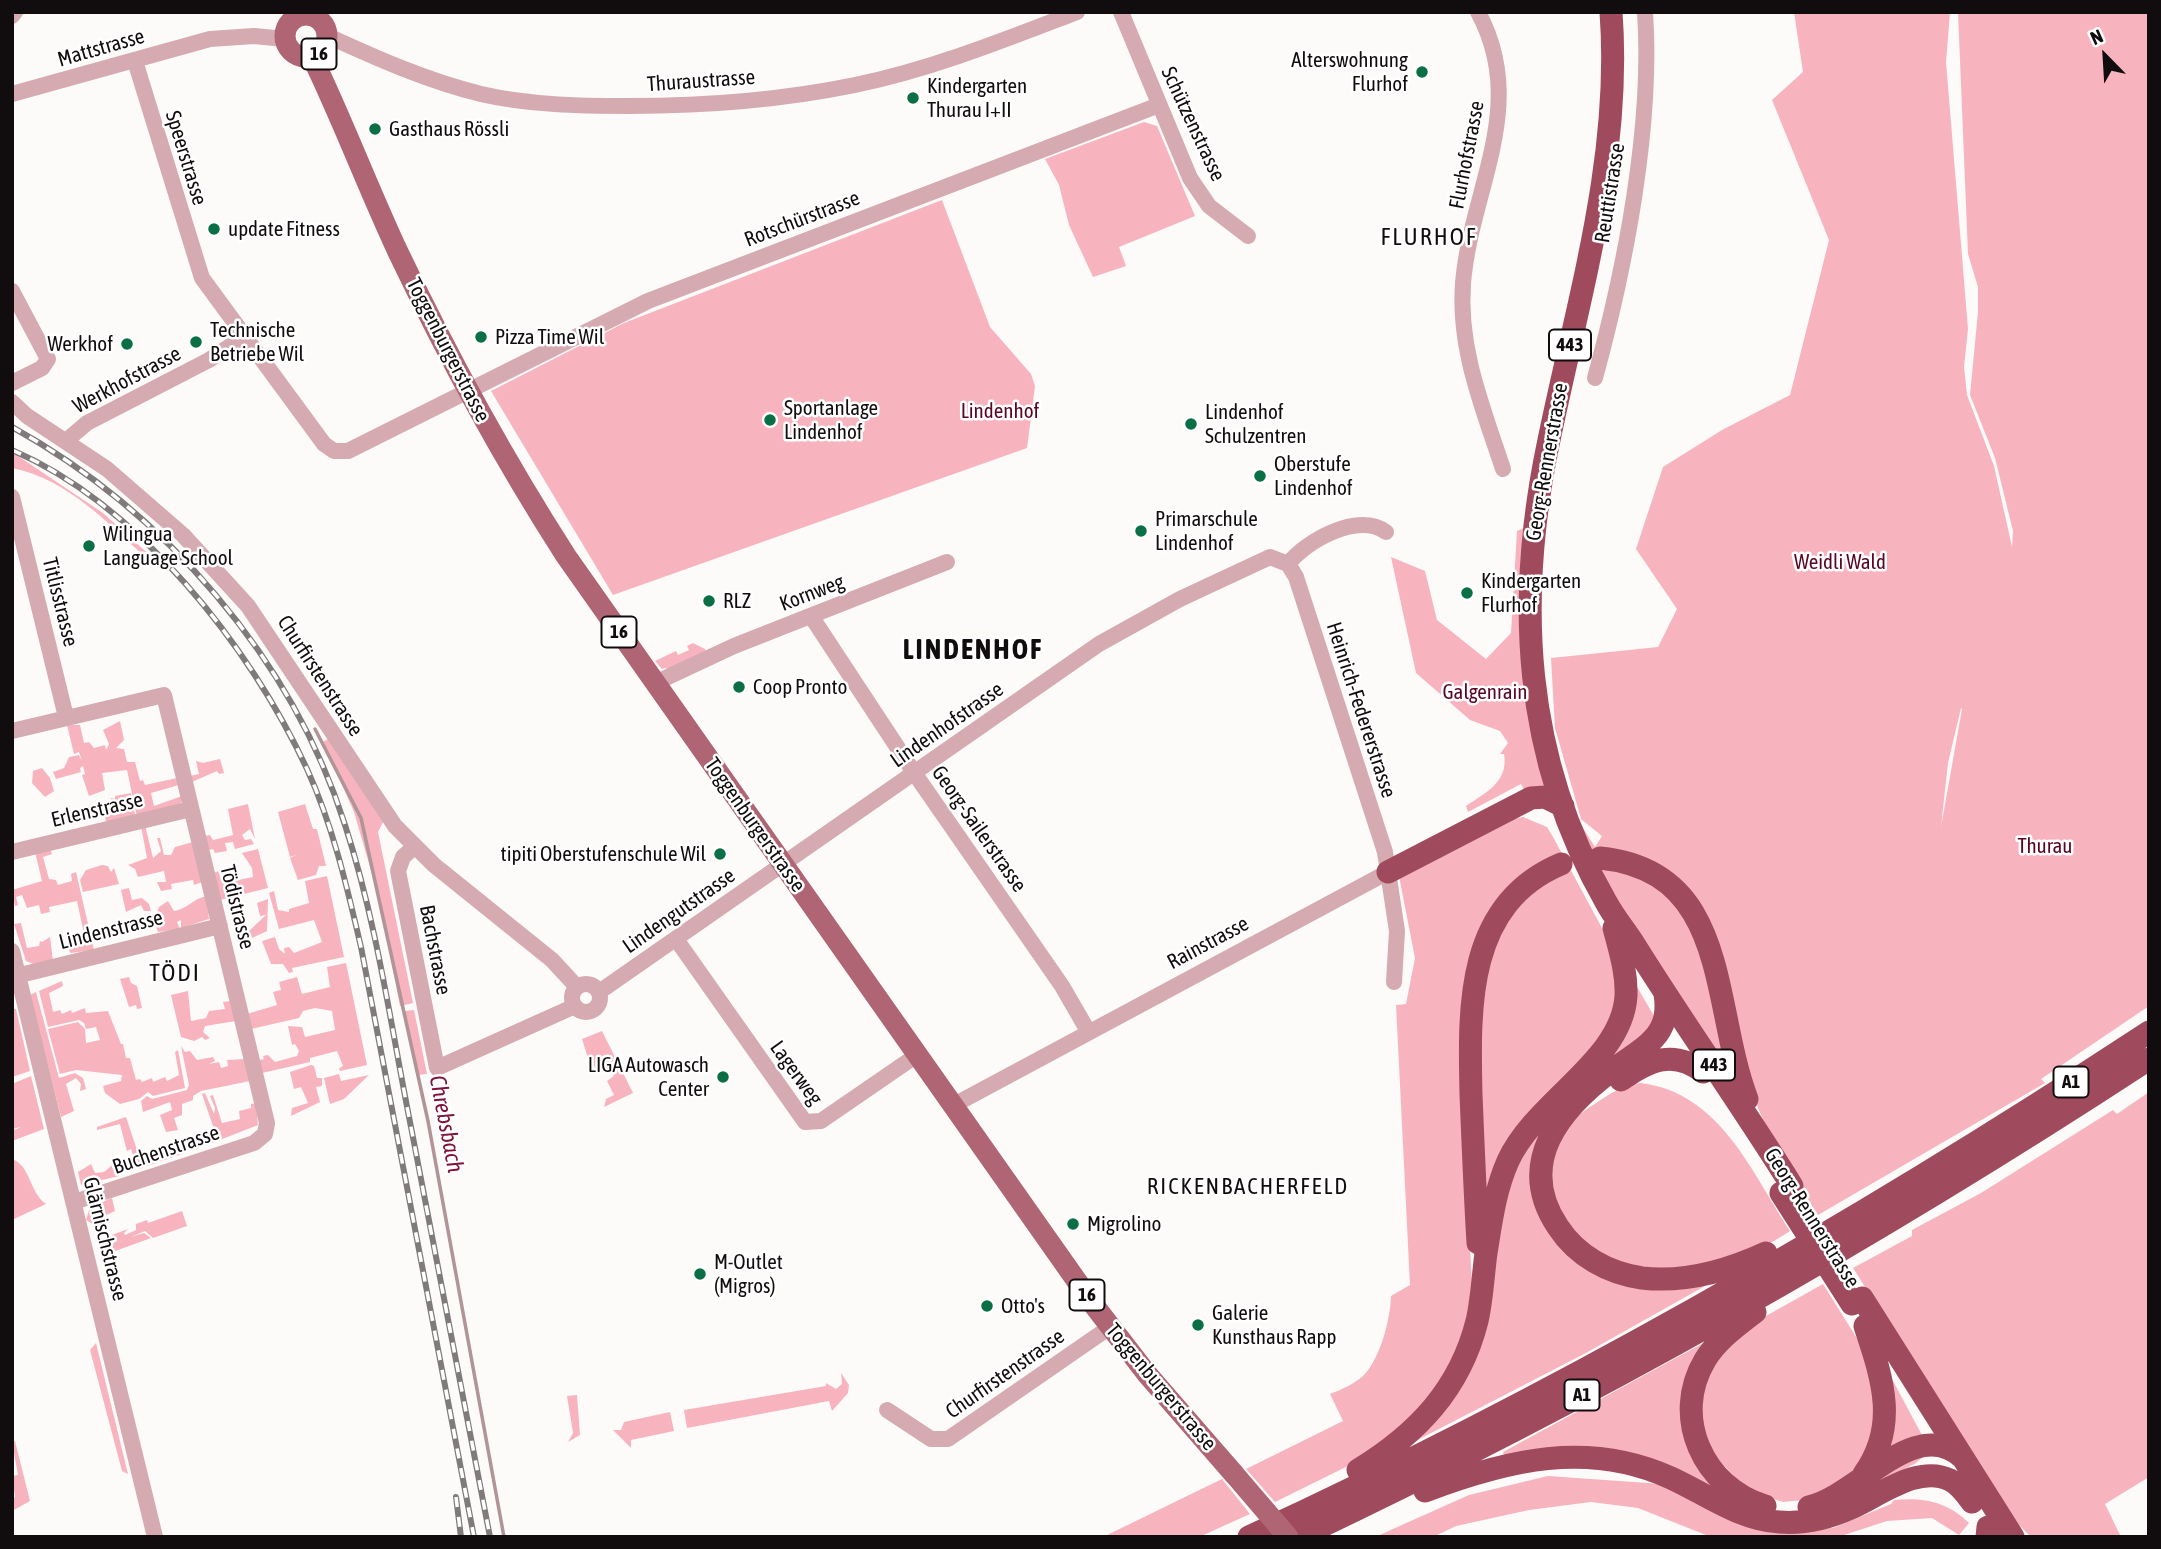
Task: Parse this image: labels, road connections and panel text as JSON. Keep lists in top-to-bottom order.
{
  "streets": {
    "highway": ["443", "Georg-Rennerstrasse", "A1"],
    "main road": ["16", "Toggenburgerstrasse"],
    "street": [
      "Mattstrasse",
      "Thuraustrasse",
      "Schützenstrasse",
      "Flurhofstrasse",
      "Speerstrasse",
      "Reuttistrasse",
      "Rotschürstrasse",
      "Werkhofstrasse",
      "Kornweg",
      "Titlisstrasse",
      "Churfirstenstrasse",
      "Heinrich-Federerstrasse",
      "Lindenhofstrasse",
      "Erlenstrasse",
      "Georg-Sailerstrasse",
      "Tödistrasse",
      "Lindengutstrasse",
      "Lindenstrasse",
      "Rainstrasse",
      "Bachstrasse",
      "Lagerweg",
      "Buchenstrasse",
      "Glärnischstrasse"
    ]
  },
  "crossings": [
    ["Mattstrasse", "16"],
    ["Mattstrasse", "Thuraustrasse"],
    ["Mattstrasse", "Speerstrasse"],
    ["Mattstrasse", "Toggenburgerstrasse"],
    ["16", "Thuraustrasse"],
    ["16", "Toggenburgerstrasse"],
    ["Thuraustrasse", "Toggenburgerstrasse"],
    ["Schützenstrasse", "Rotschürstrasse"],
    ["Speerstrasse", "Rotschürstrasse"],
    ["Speerstrasse", "Toggenburgerstrasse"],
    ["Speerstrasse", "Werkhofstrasse"],
    ["Rotschürstrasse", "Toggenburgerstrasse"],
    ["Toggenburgerstrasse", "Kornweg"],
    ["Toggenburgerstrasse", "Churfirstenstrasse"],
    ["Toggenburgerstrasse", "Lindenhofstrasse"],
    ["Toggenburgerstrasse", "Lindengutstrasse"],
    ["Toggenburgerstrasse", "Rainstrasse"],
    ["Toggenburgerstrasse", "Lagerweg"],
    ["Werkhofstrasse", "Churfirstenstrasse"],
    ["Kornweg", "Georg-Sailerstrasse"],
    ["Titlisstrasse", "Tödistrasse"],
    ["Churfirstenstrasse", "Lindengutstrasse"],
    ["Churfirstenstrasse", "Bachstrasse"],
    ["Heinrich-Federerstrasse", "Lindenhofstrasse"],
    ["Heinrich-Federerstrasse", "Rainstrasse"],
    ["Lindenhofstrasse", "Georg-Sailerstrasse"],
    ["Lindenhofstrasse", "Lindengutstrasse"],
    ["Erlenstrasse", "Tödistrasse"],
    ["Georg-Sailerstrasse", "Rainstrasse"],
    ["Tödistrasse", "Lindenstrasse"],
    ["Tödistrasse", "Buchenstrasse"],
    ["Lindengutstrasse", "Bachstrasse"],
    ["Lindengutstrasse", "Lagerweg"],
    ["Lindenstrasse", "Glärnischstrasse"],
    ["Buchenstrasse", "Glärnischstrasse"]
  ],
  "districts": [
    "FLURHOF",
    "LINDENHOF",
    "TÖDI",
    "RICKENBACHERFELD"
  ],
  "water": ["Chrebsbach"],
  "parks": [
    "Lindenhof",
    "Weidli Wald",
    "Galgenrain",
    "Thurau"
  ],
  "places": [
    "Alterswohnung Flurhof",
    "Kindergarten Thurau I+II",
    "Gasthaus Rössli",
    "update Fitness",
    "Pizza Time Wil",
    "Technische Betriebe Wil",
    "Werkhof",
    "Sportanlage Lindenhof",
    "Lindenhof Schulzentren",
    "Oberstufe Lindenhof",
    "Primarschule Lindenhof",
    "Wilingua Language School",
    "Kindergarten Flurhof",
    "RLZ",
    "Coop Pronto",
    "tipiti Oberstufenschule Wil",
    "LIGA Autowasch Center",
    "Migrolino",
    "M-Outlet (Migros)",
    "Otto's",
    "Galerie Kunsthaus Rapp"
  ],
  "north": "top left"
}
